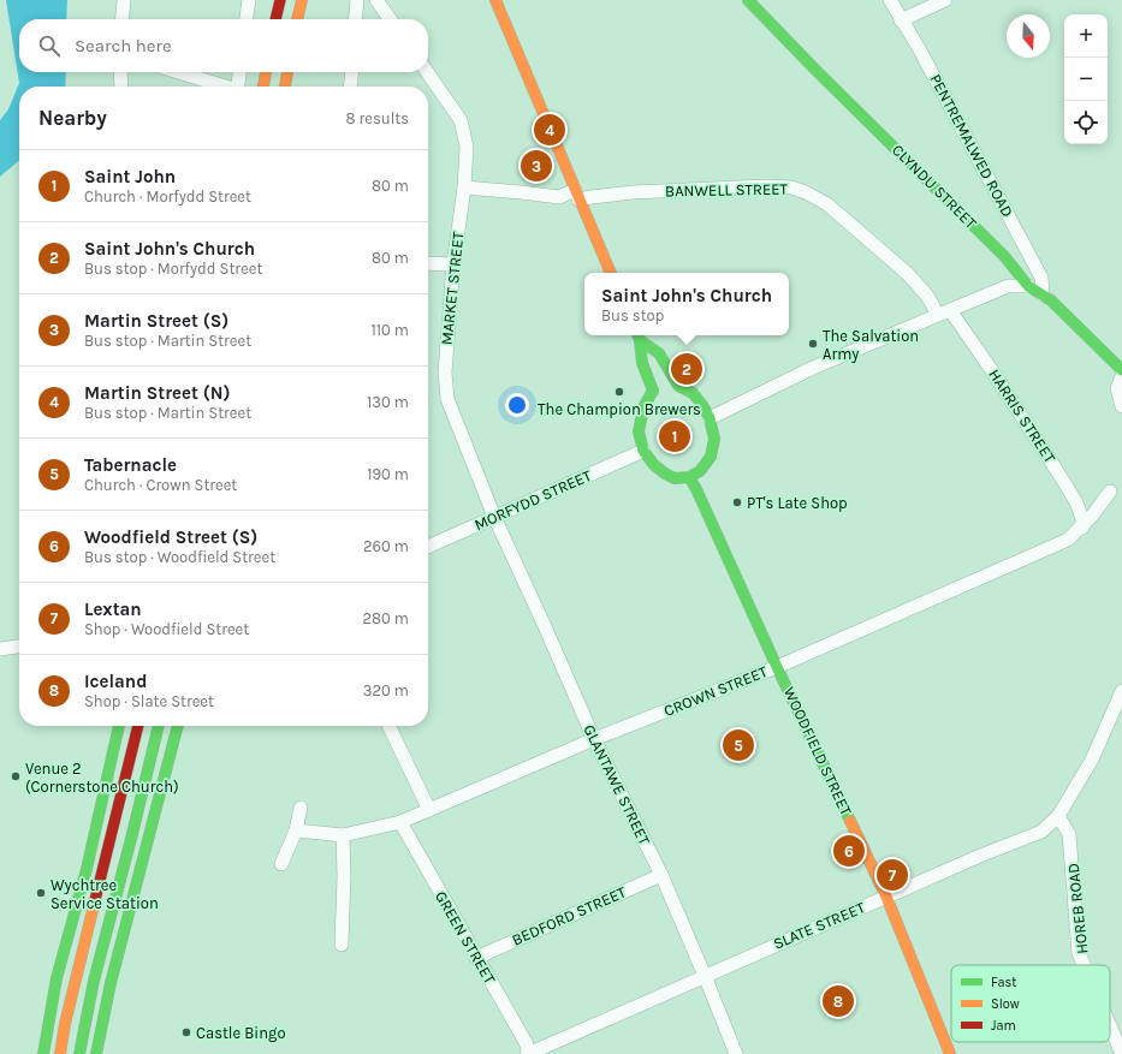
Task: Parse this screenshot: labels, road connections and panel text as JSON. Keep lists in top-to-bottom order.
{
  "streets": {
    "main road": ["CLYNDU STREET", "WOODFIELD STREET"],
    "street": [
      "PENTREMALWED ROAD",
      "BANWELL STREET",
      "MARKET STREET",
      "HARRIS STREET",
      "MORFYDD STREET",
      "CROWN STREET",
      "GLANTAWE STREET",
      "HOREB ROAD",
      "BEDFORD STREET",
      "SLATE STREET",
      "GREEN STREET"
    ]
  },
  "crossings": [
    ["PENTREMALWED ROAD", "CLYNDU STREET"],
    ["BANWELL STREET", "MARKET STREET"],
    ["BANWELL STREET", "HARRIS STREET"],
    ["MARKET STREET", "MORFYDD STREET"],
    ["MARKET STREET", "GLANTAWE STREET"],
    ["HARRIS STREET", "CROWN STREET"],
    ["MORFYDD STREET", "WOODFIELD STREET"],
    ["MORFYDD STREET", "GLANTAWE STREET"],
    ["CROWN STREET", "WOODFIELD STREET"],
    ["CROWN STREET", "GLANTAWE STREET"],
    ["CROWN STREET", "GREEN STREET"],
    ["WOODFIELD STREET", "SLATE STREET"],
    ["GLANTAWE STREET", "BEDFORD STREET"],
    ["GLANTAWE STREET", "SLATE STREET"],
    ["HOREB ROAD", "SLATE STREET"],
    ["BEDFORD STREET", "GREEN STREET"],
    ["SLATE STREET", "GREEN STREET"]
  ],
  "places": [
    "The Salvation Army",
    "The Champion Brewers",
    "PT's Late Shop",
    "Venue 2 (Cornerstone Church)",
    "Wychtree Service Station",
    "Castle Bingo"
  ],
  "legend": ["Fast", "Slow", "Jam"],
  "north": "bottom",
  "page": {
    "map_buttons": ["+", "−"],
    "search": "Search here",
    "heading": ["Nearby", "8 results"],
    "pins": [
      "4",
      "3",
      "2",
      "1",
      "5",
      "6",
      "7",
      "8"
    ],
    "list": [
      {
        "mark": "1",
        "name": "Saint John",
        "note": "Church · Morfydd Street",
        "value": "80 m"
      },
      {
        "mark": "2",
        "name": "Saint John's Church",
        "note": "Bus stop · Morfydd Street",
        "value": "80 m"
      },
      {
        "mark": "3",
        "name": "Martin Street (S)",
        "note": "Bus stop · Martin Street",
        "value": "110 m"
      },
      {
        "mark": "4",
        "name": "Martin Street (N)",
        "note": "Bus stop · Martin Street",
        "value": "130 m"
      },
      {
        "mark": "5",
        "name": "Tabernacle",
        "note": "Church · Crown Street",
        "value": "190 m"
      },
      {
        "mark": "6",
        "name": "Woodfield Street (S)",
        "note": "Bus stop · Woodfield Street",
        "value": "260 m"
      },
      {
        "mark": "7",
        "name": "Lextan",
        "note": "Shop · Woodfield Street",
        "value": "280 m"
      },
      {
        "mark": "8",
        "name": "Iceland",
        "note": "Shop · Slate Street",
        "value": "320 m"
      }
    ],
    "popup": ["Saint John's Church", "Bus stop"]
  }
}
